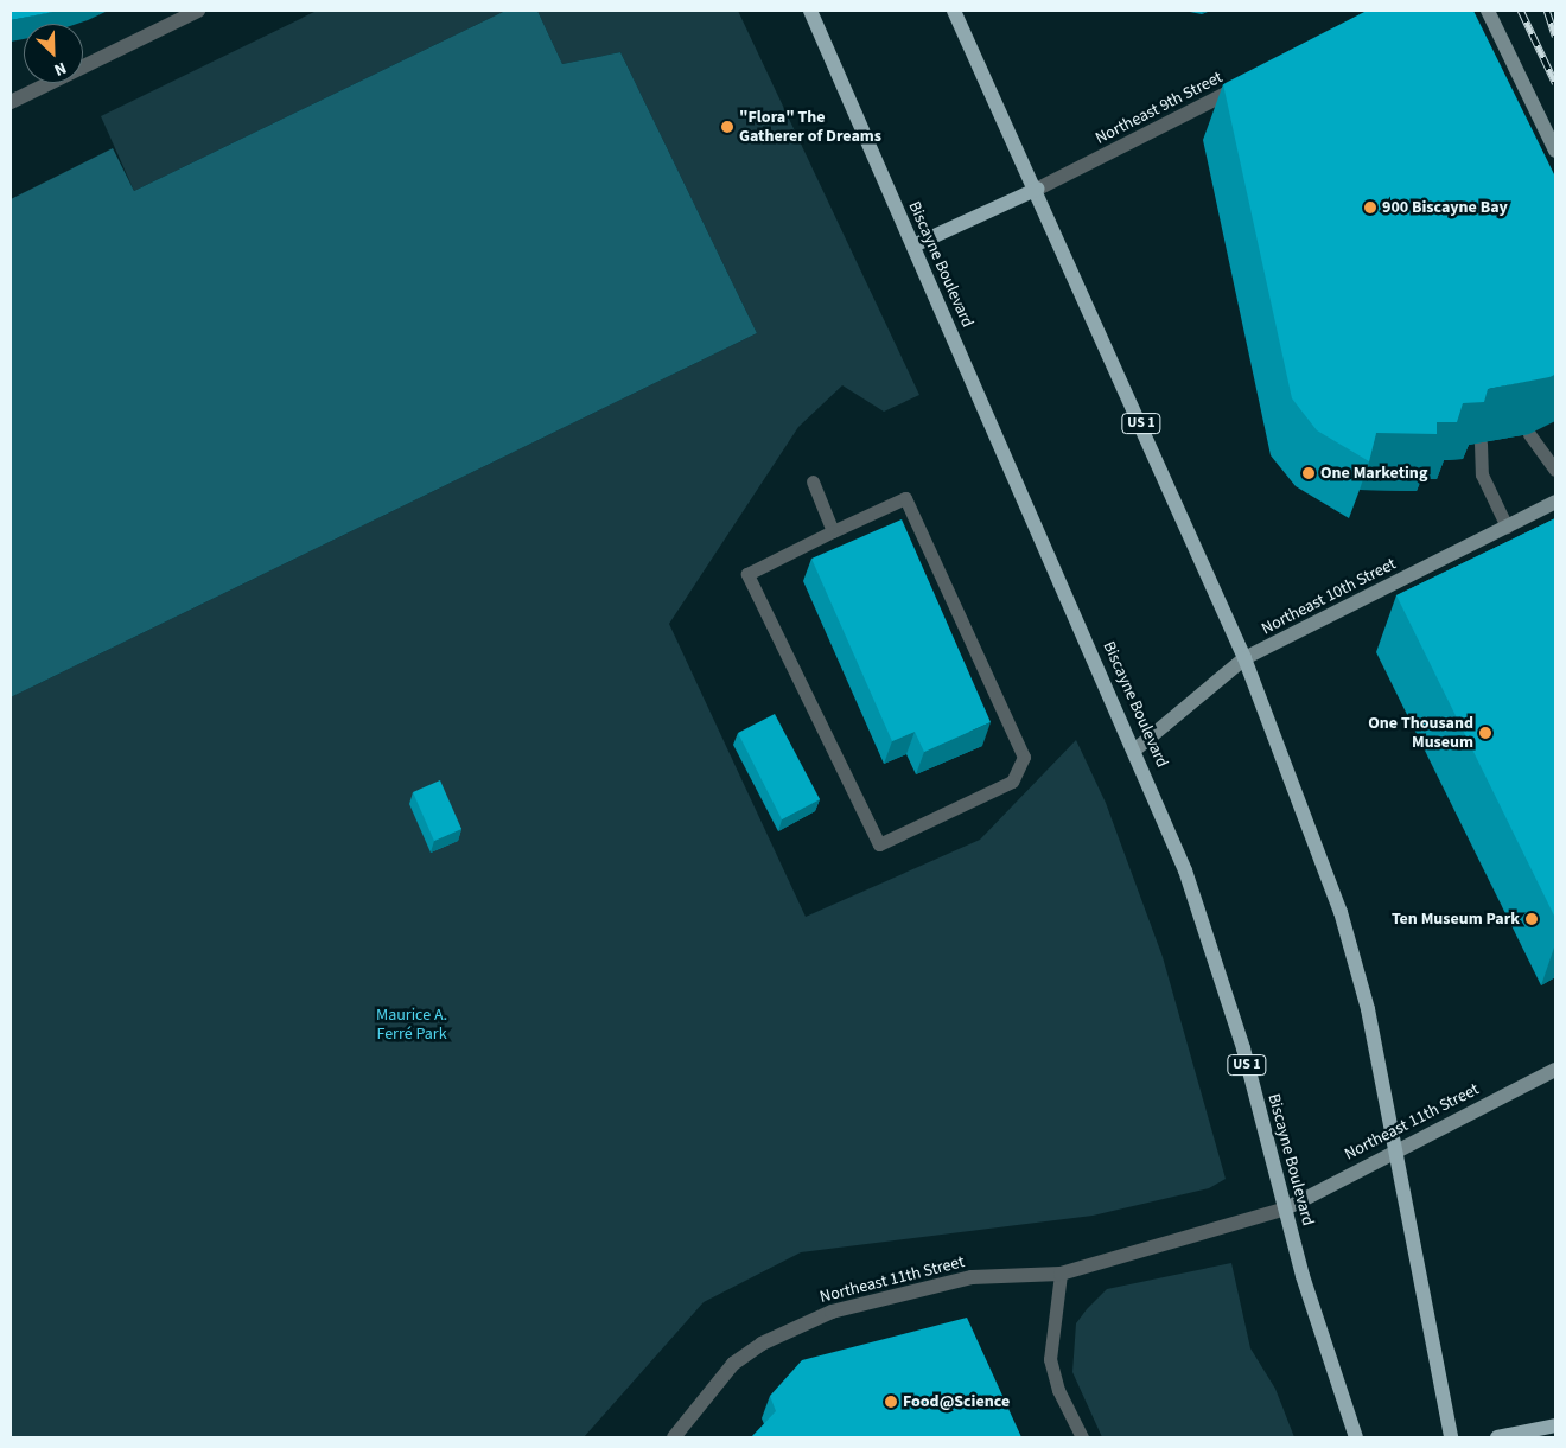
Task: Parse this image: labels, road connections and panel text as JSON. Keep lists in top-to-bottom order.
{
  "streets": {
    "main road": ["Biscayne Boulevard", "US 1"],
    "street": ["Northeast 9th Street", "Northeast 10th Street", "Northeast 11th Street"]
  },
  "crossings": [
    ["Northeast 9th Street", "US 1"],
    ["Biscayne Boulevard", "Northeast 10th Street"],
    ["Biscayne Boulevard", "Northeast 11th Street"],
    ["US 1", "Northeast 10th Street"],
    ["US 1", "Northeast 11th Street"]
  ],
  "parks": ["Maurice A. Ferré Park"],
  "places": [
    "\"Flora\" The Gatherer of Dreams",
    "900 Biscayne Bay",
    "One Marketing",
    "One Thousand Museum",
    "Ten Museum Park",
    "Food@Science"
  ],
  "north": "bottom right"
}
